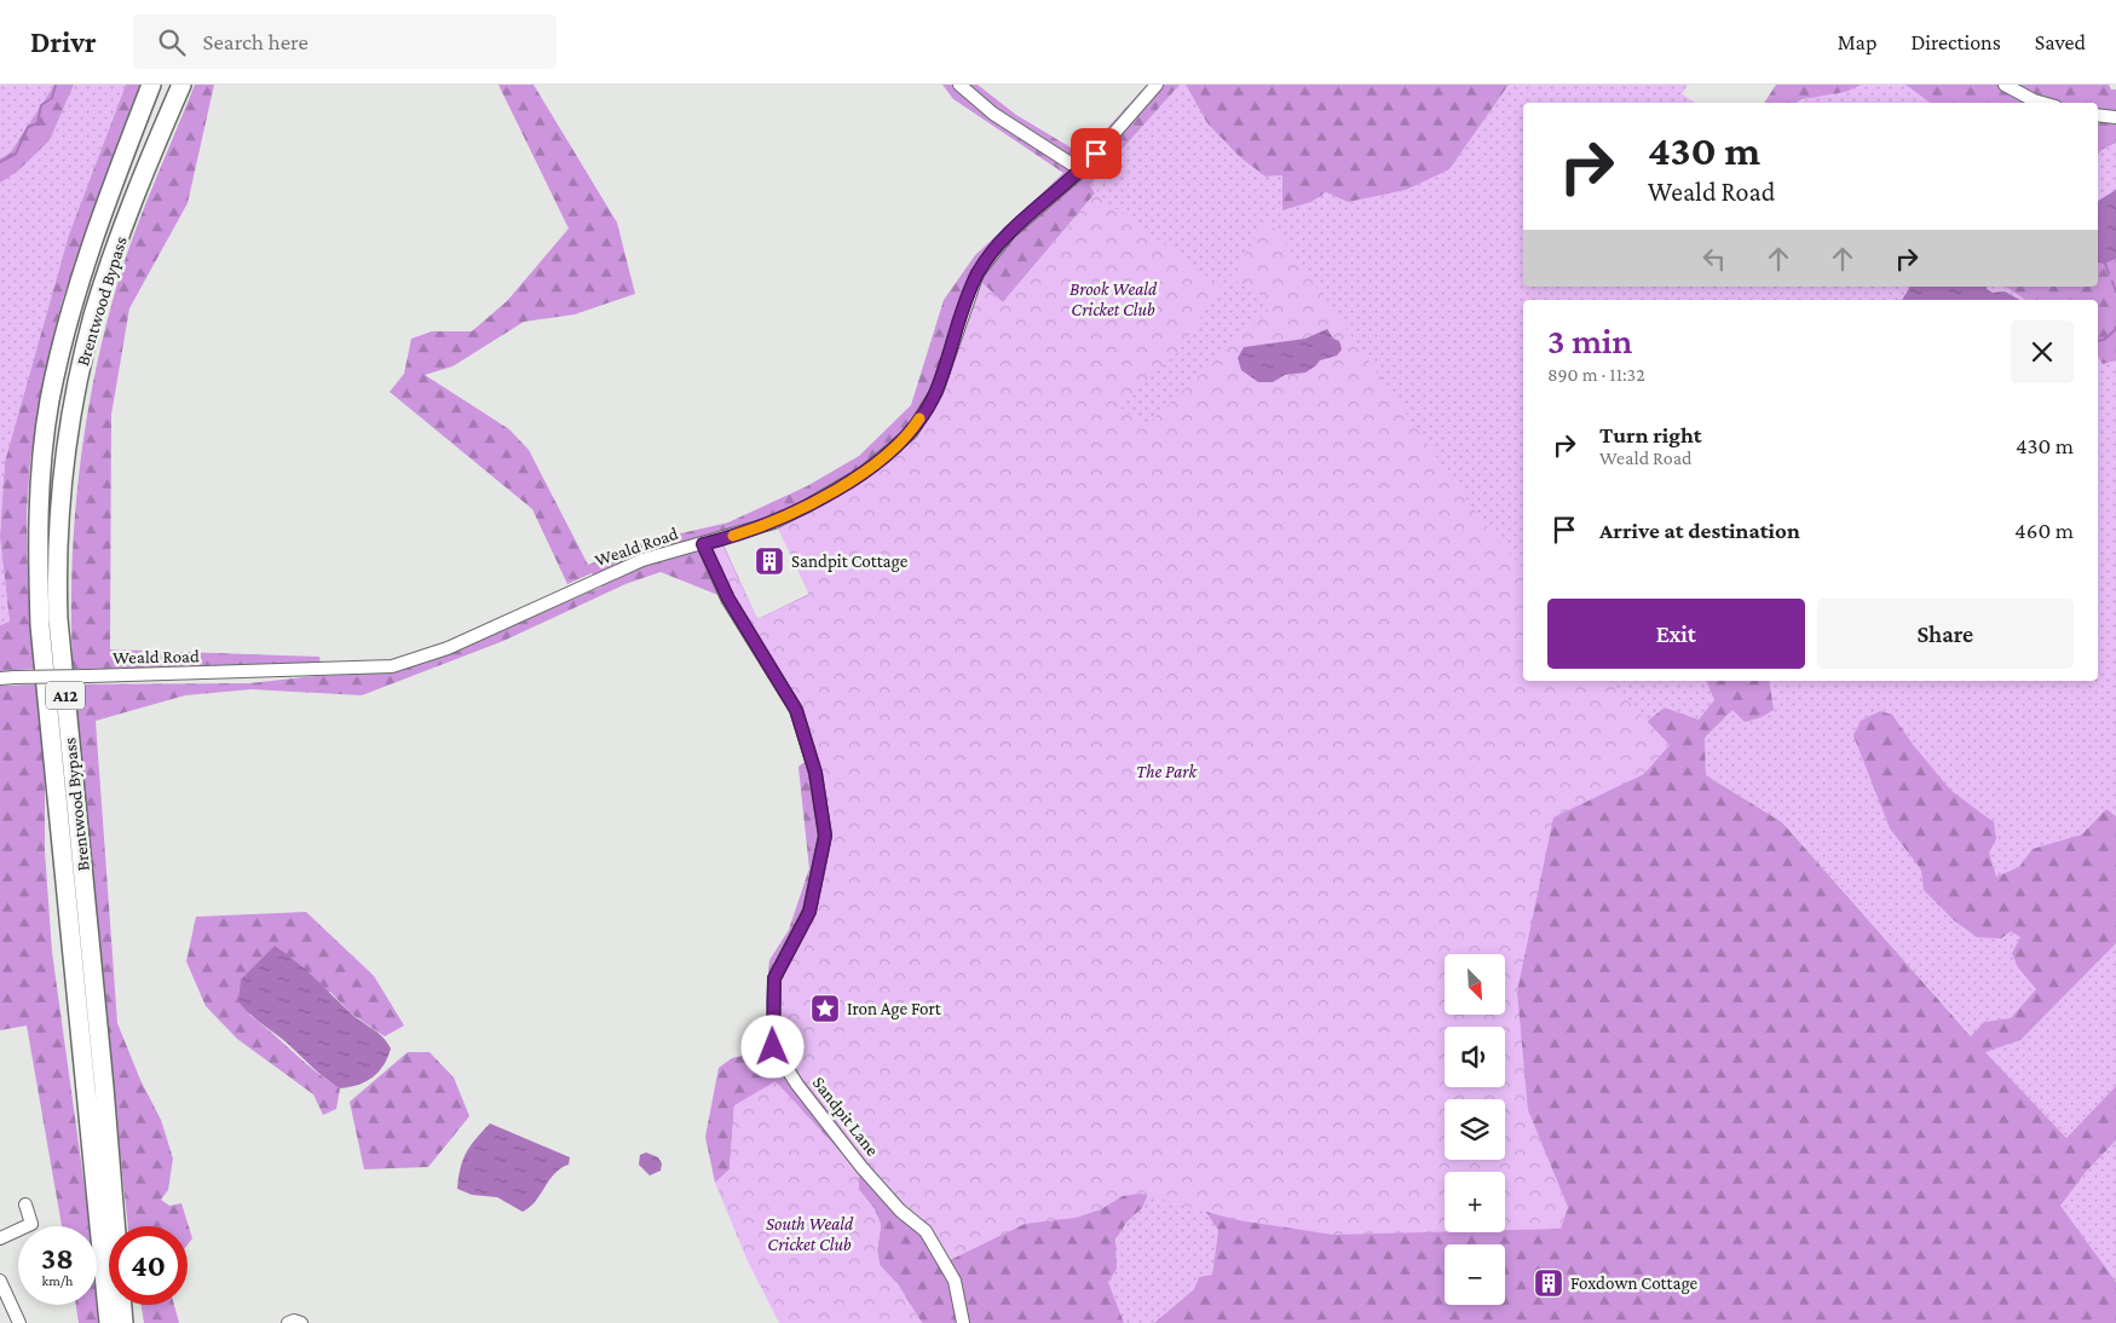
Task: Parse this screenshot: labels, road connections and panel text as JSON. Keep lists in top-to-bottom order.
{
  "streets": {
    "highway": ["Brentwood Bypass", "A12"],
    "street": ["Weald Road", "Sandpit Lane"]
  },
  "crossings": [
    ["Weald Road", "Sandpit Lane"]
  ],
  "parks": ["Brook Weald Cricket Club", "The Park", "South Weald Cricket Club"],
  "places": {
    "building": ["Sandpit Cottage", "Foxdown Cottage"],
    "place": ["Iron Age Fort"]
  },
  "north": "bottom right",
  "page": {
    "header": "Drivr",
    "search": "Search here",
    "nav": ["Map", "Directions", "Saved"],
    "turn": ["430 m", "Weald Road"],
    "heading": ["3 min", "890 m · 11:32"],
    "list": [
      {
        "name": "Turn right",
        "note": "Weald Road",
        "value": "430 m"
      },
      {
        "name": "Arrive at destination",
        "value": "460 m"
      }
    ],
    "buttons": ["Exit", "Share"],
    "map_buttons": ["+", "−"],
    "speed": "38 km/h",
    "limit": "40"
  }
}
